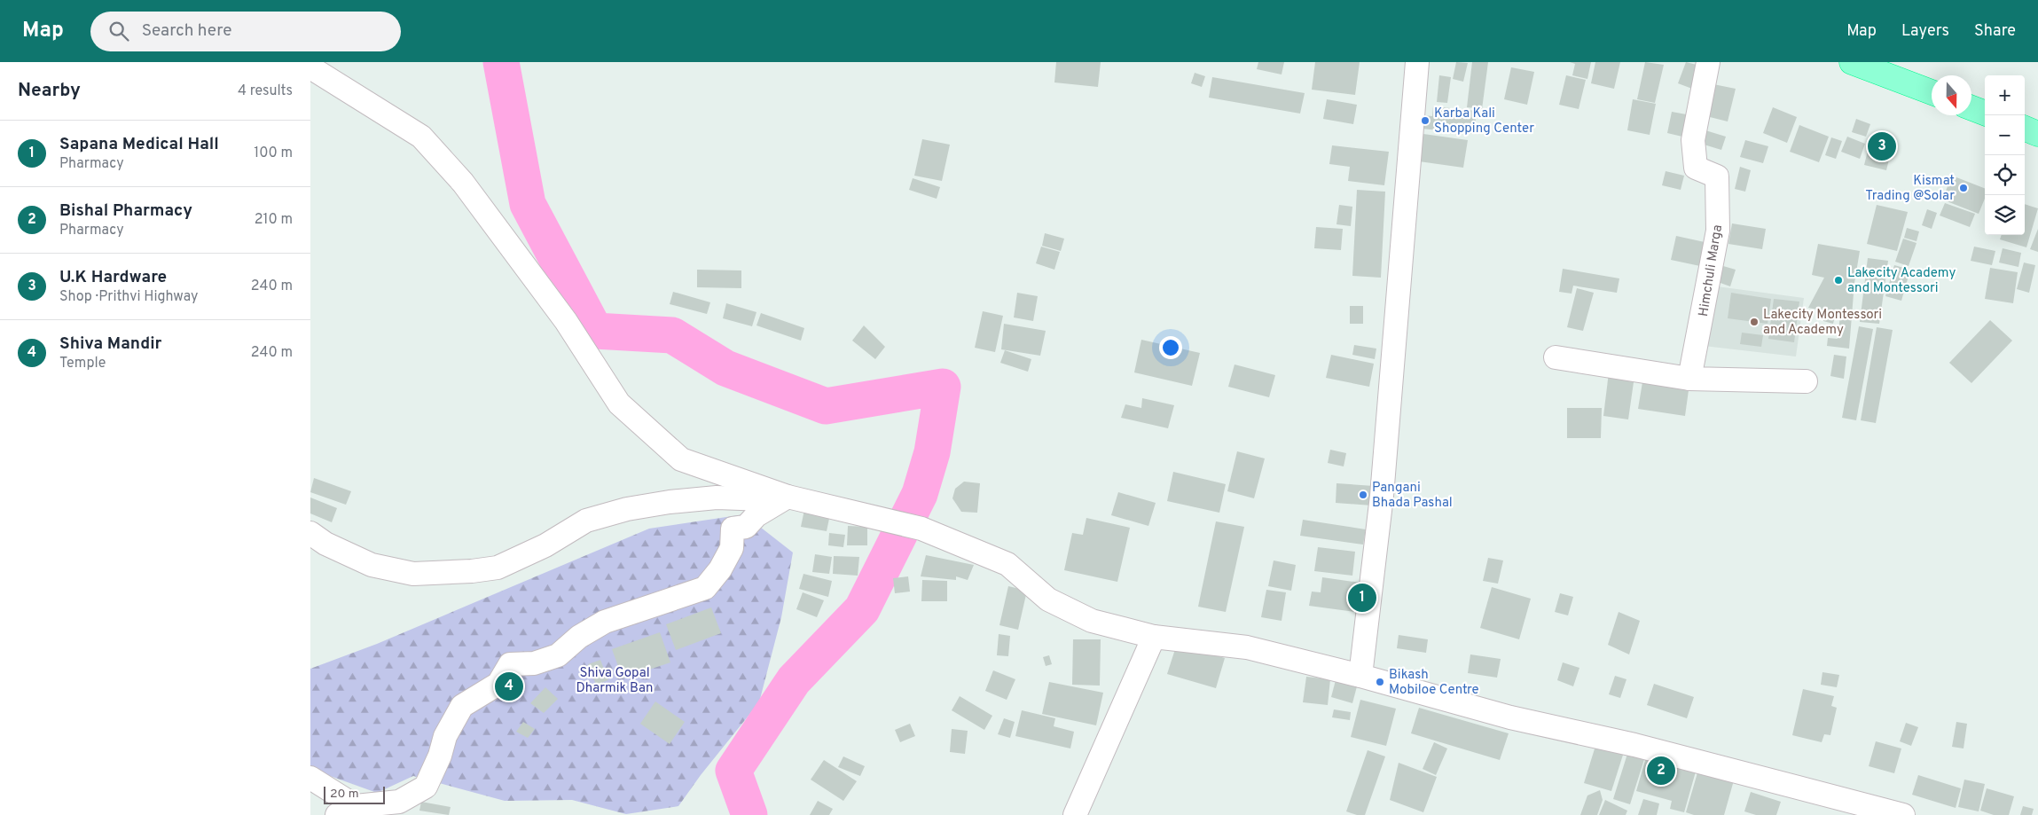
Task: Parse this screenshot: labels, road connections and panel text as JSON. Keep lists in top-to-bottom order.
{
  "streets": {
    "street": ["Himchuli Marga"]
  },
  "parks": ["Shiva Gopal Dharmik Ban"],
  "places": [
    "Karba Kali Shopping Center",
    "Kismat Trading @Solar",
    "Lakecity Academy and Montessori",
    "Lakecity Montessori and Academy",
    "Pangani Bhada Pashal",
    "Bikash Mobiloe Centre"
  ],
  "scale_bar": "20 m",
  "north": "bottom",
  "page": {
    "header": "Map",
    "search": "Search here",
    "nav": ["Map", "Layers", "Share"],
    "heading": ["Nearby", "4 results"],
    "map_buttons": ["+", "−"],
    "list": [
      {
        "mark": "1",
        "name": "Sapana Medical Hall",
        "note": "Pharmacy",
        "value": "100 m"
      },
      {
        "mark": "2",
        "name": "Bishal Pharmacy",
        "note": "Pharmacy",
        "value": "210 m"
      },
      {
        "mark": "3",
        "name": "U.K Hardware",
        "note": "Shop · Prithvi Highway",
        "value": "240 m"
      },
      {
        "mark": "4",
        "name": "Shiva Mandir",
        "note": "Temple",
        "value": "240 m"
      }
    ],
    "pins": [
      "3",
      "1",
      "4",
      "2"
    ],
    "scale": "20 m"
  }
}
